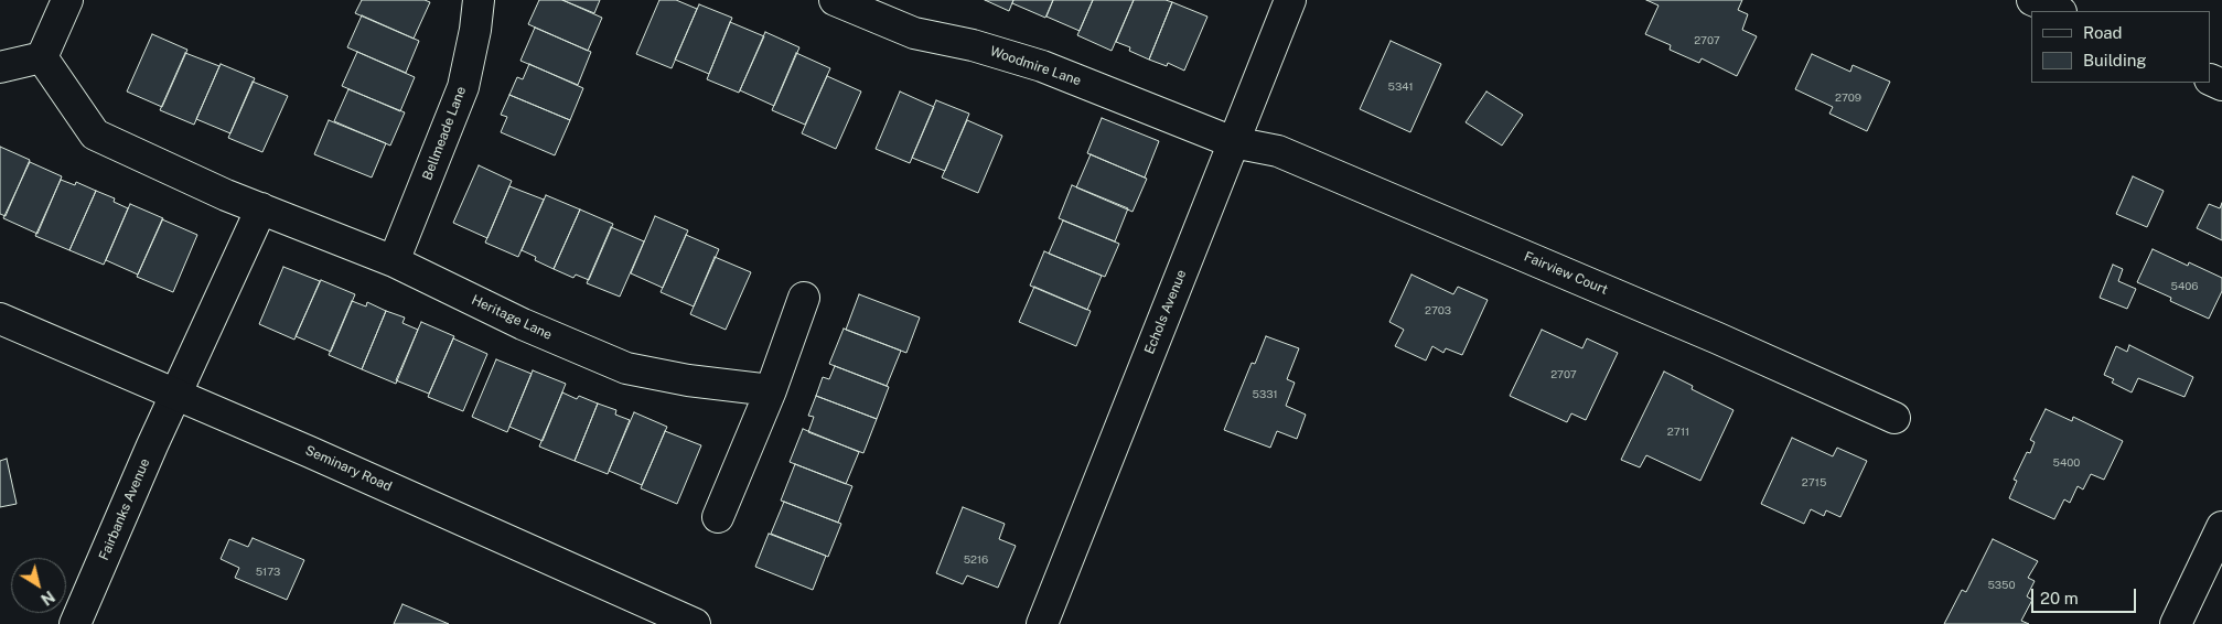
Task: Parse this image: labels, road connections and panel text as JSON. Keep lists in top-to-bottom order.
{
  "streets": {
    "street": [
      "Woodmire Lane",
      "Bellmeade Lane",
      "Fairview Court",
      "Echols Avenue",
      "Heritage Lane",
      "Seminary Road",
      "Fairbanks Avenue"
    ]
  },
  "crossings": [
    ["Woodmire Lane", "Fairview Court"],
    ["Woodmire Lane", "Echols Avenue"],
    ["Bellmeade Lane", "Heritage Lane"],
    ["Fairview Court", "Echols Avenue"],
    ["Seminary Road", "Fairbanks Avenue"]
  ],
  "house_numbers": [
    "2707",
    "5341",
    "2709",
    "5406",
    "2703",
    "2707",
    "5331",
    "2711",
    "5400",
    "2715",
    "5216",
    "5173",
    "5350"
  ],
  "legend": ["Road", "Building"],
  "scale_bar": "20 m",
  "north": "bottom right"
}
